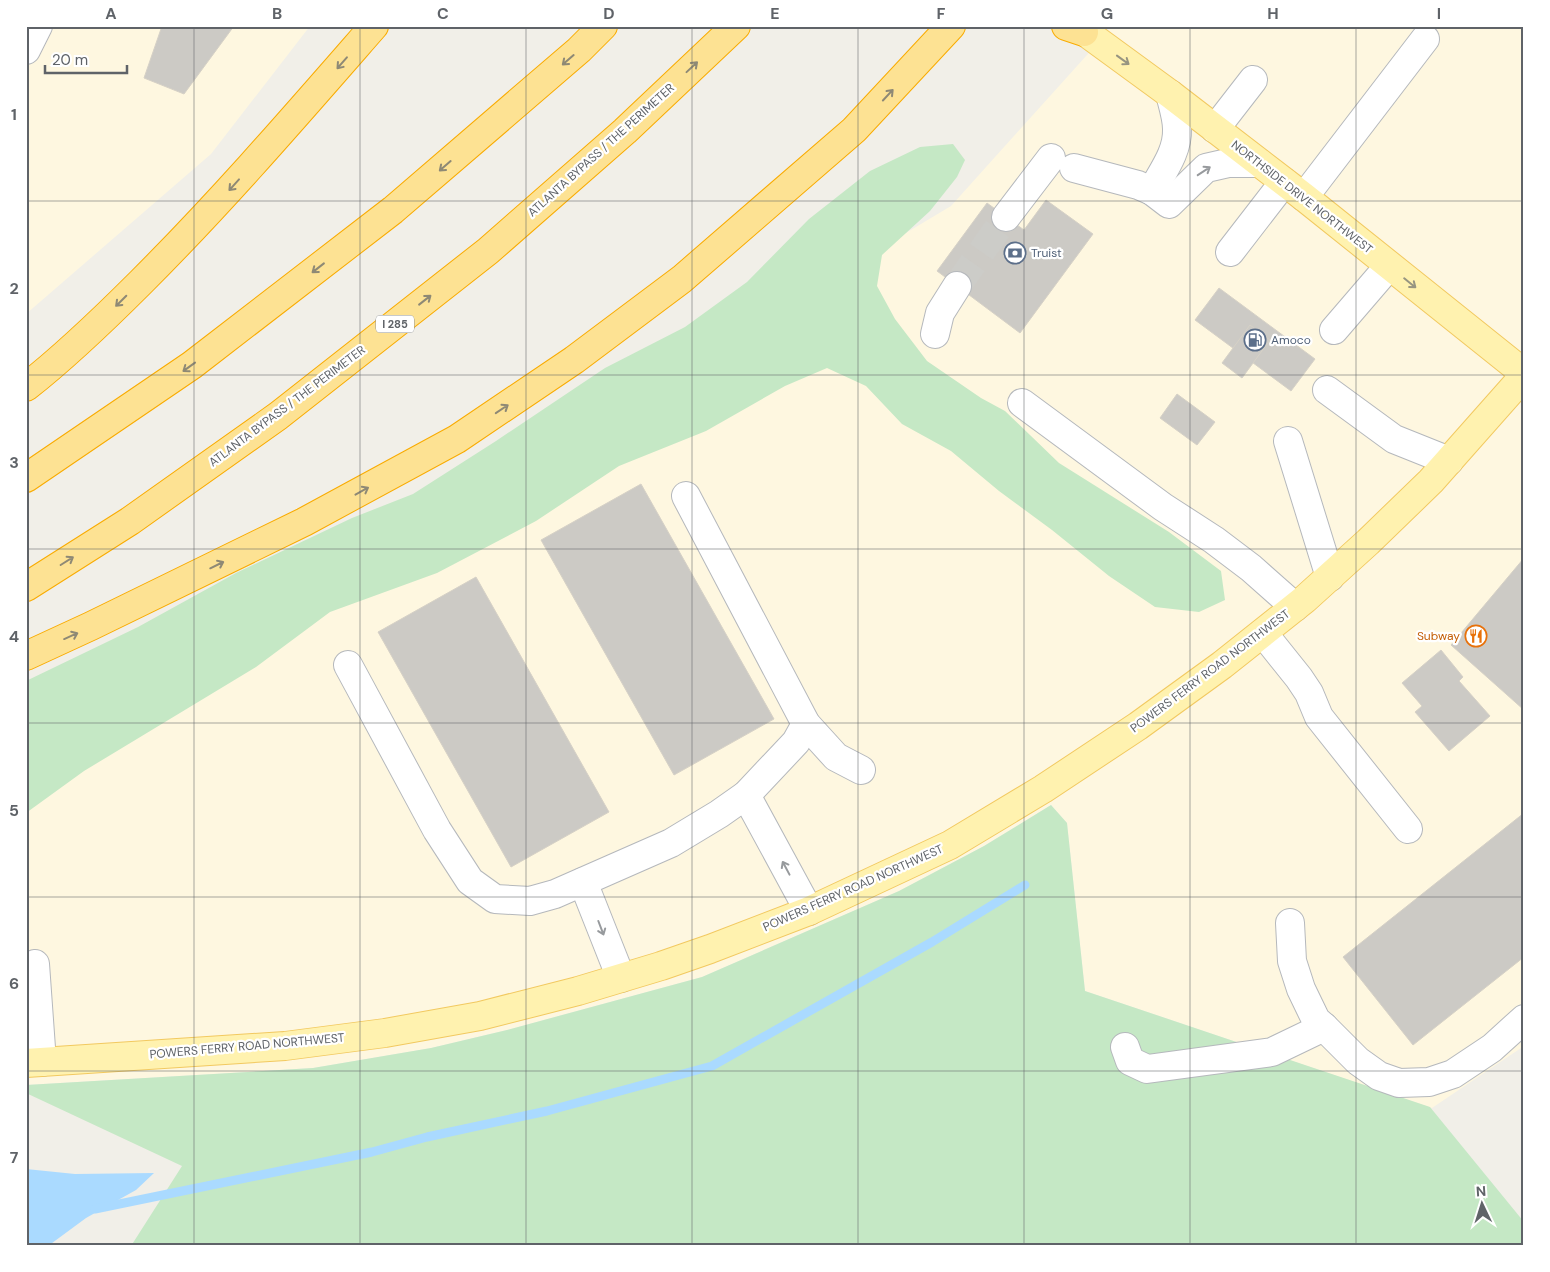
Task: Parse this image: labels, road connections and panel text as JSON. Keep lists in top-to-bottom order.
{
  "streets": {
    "highway": ["ATLANTA BYPASS / THE PERIMETER", "I 285"],
    "main road": ["NORTHSIDE DRIVE NORTHWEST", "POWERS FERRY ROAD NORTHWEST"]
  },
  "crossings": [
    ["NORTHSIDE DRIVE NORTHWEST", "POWERS FERRY ROAD NORTHWEST"]
  ],
  "one_way": ["NORTHSIDE DRIVE NORTHWEST"],
  "places": {
    "bank": ["Truist"],
    "fuel station": ["Amoco"],
    "restaurant": ["Subway"]
  },
  "scale_bar": "20 m",
  "north": "top",
  "grid": {
    "columns": [
      "A",
      "B",
      "C",
      "D",
      "E",
      "F",
      "G",
      "H",
      "I"
    ],
    "rows": [
      "1",
      "2",
      "3",
      "4",
      "5",
      "6",
      "7"
    ]
  }
}
